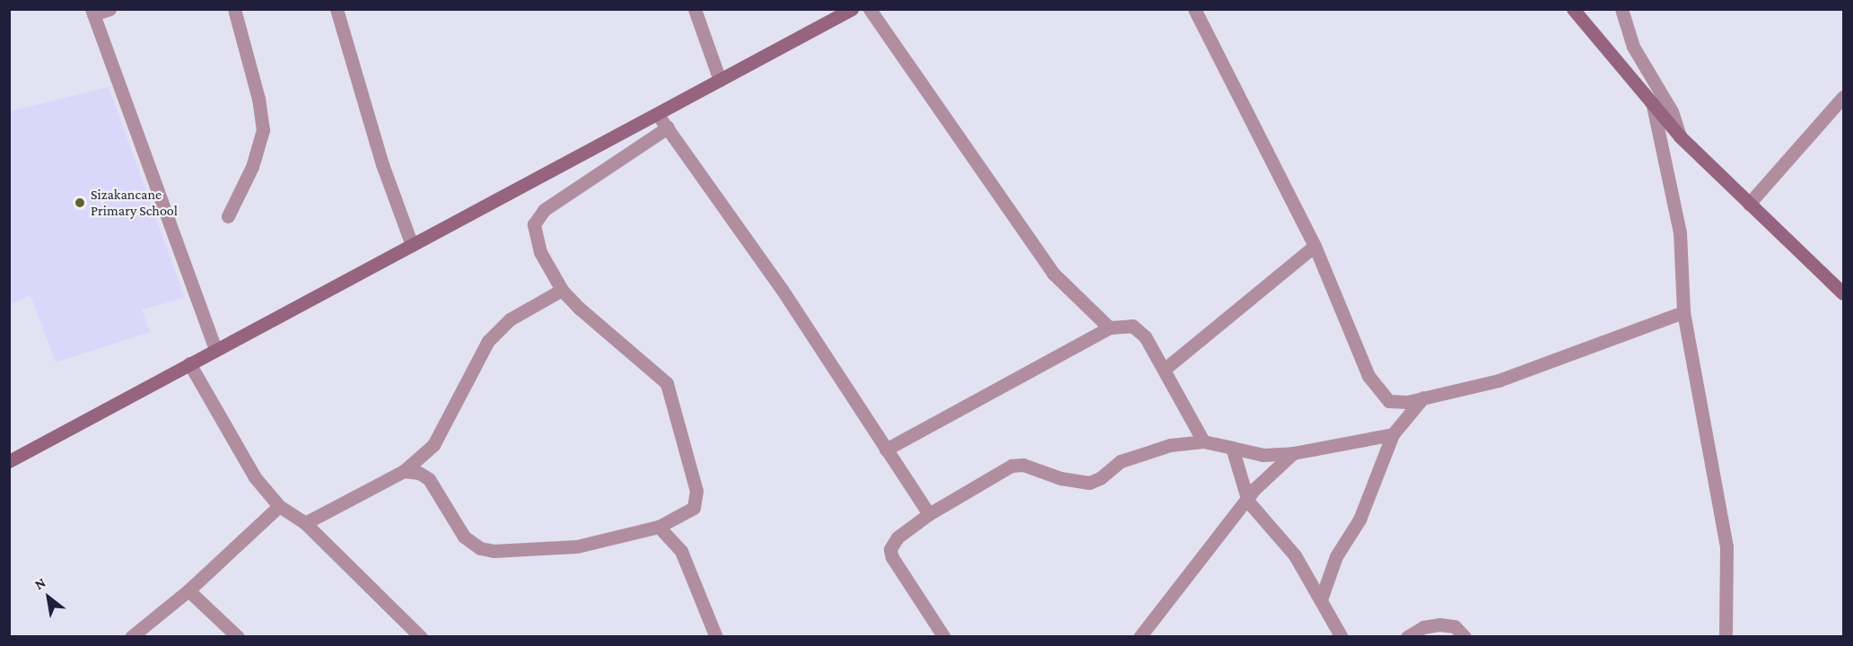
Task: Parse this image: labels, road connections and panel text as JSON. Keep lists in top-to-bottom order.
{
  "places": ["Sizakancane Primary School"],
  "north": "top left"
}
